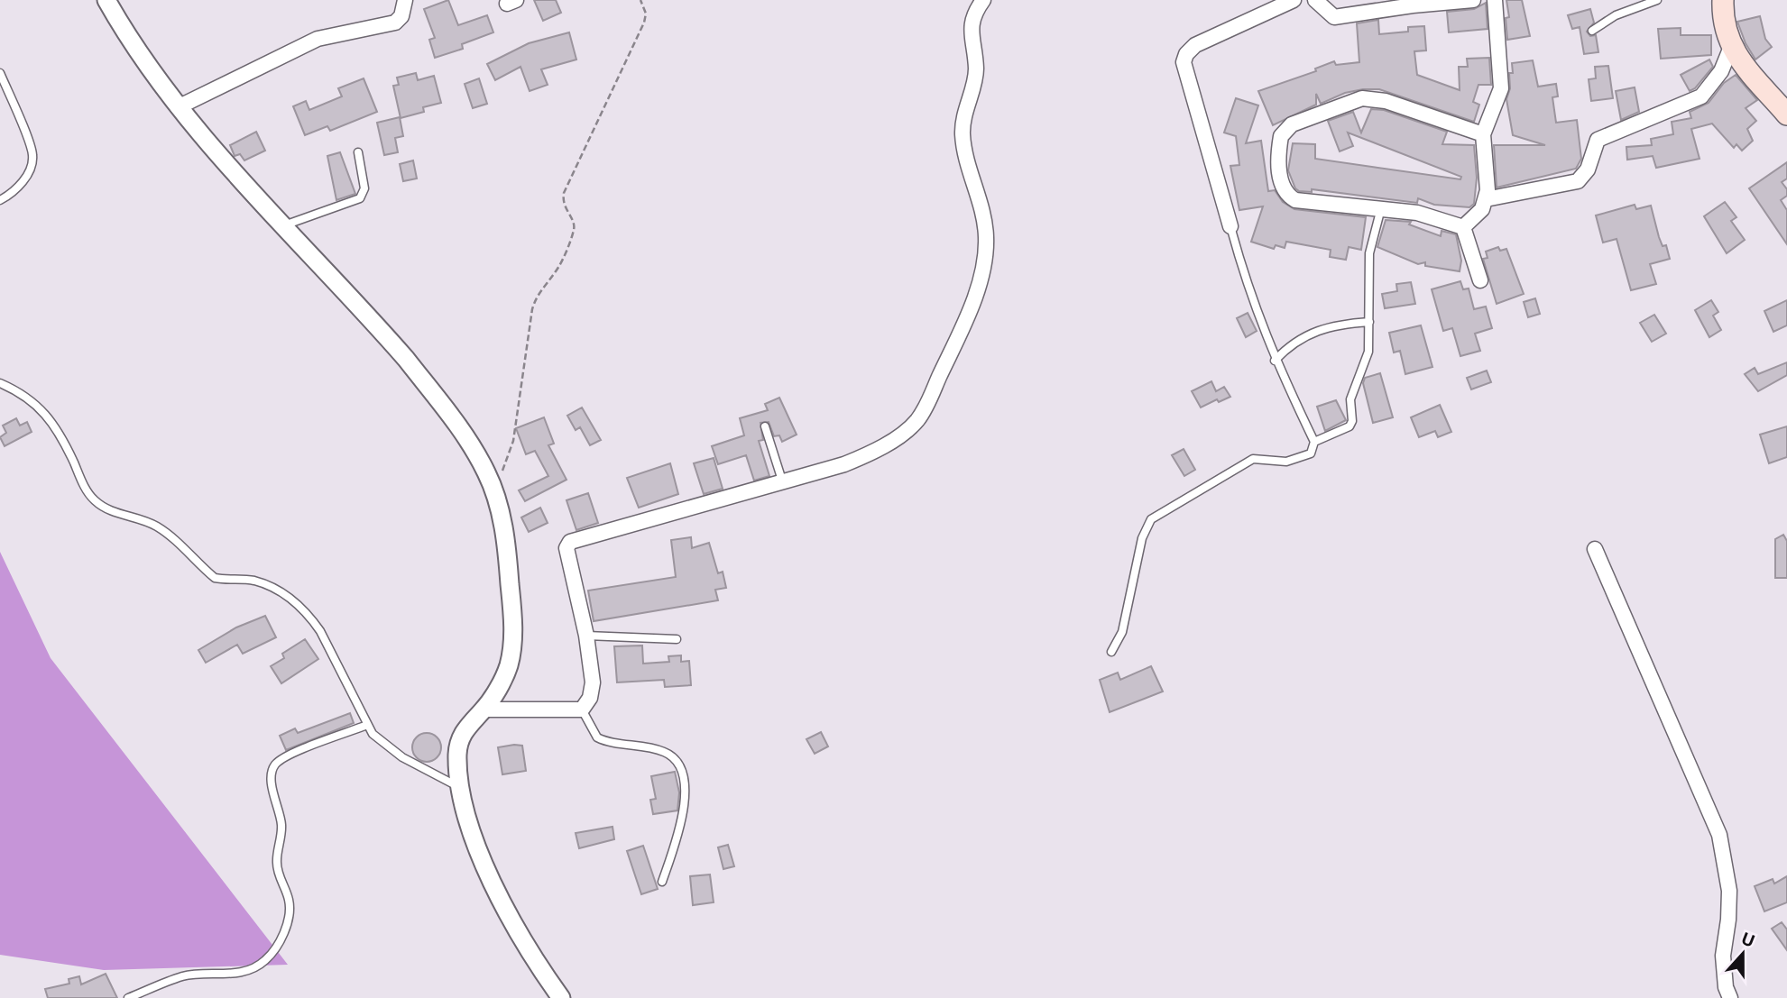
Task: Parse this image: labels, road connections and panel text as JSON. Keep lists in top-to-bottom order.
{
  "north": "top"
}
